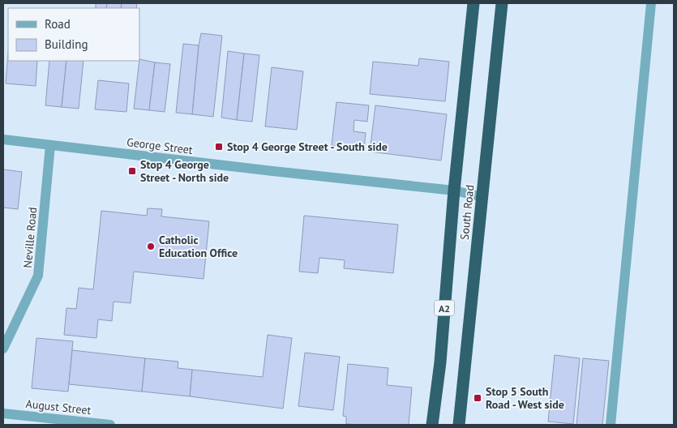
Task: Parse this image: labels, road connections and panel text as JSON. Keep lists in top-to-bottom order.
{
  "streets": {
    "highway": ["South Road", "A2"],
    "street": ["George Street", "Neville Road", "August Street"]
  },
  "crossings": [
    ["George Street", "South Road"],
    ["George Street", "Neville Road"]
  ],
  "places": {
    "transit": ["Stop 4 George Street - South side", "Stop 4 George Street - North side", "Stop 5 South Road - West side"],
    "other": ["Catholic Education Office"]
  },
  "legend": ["Road", "Building"]
}
